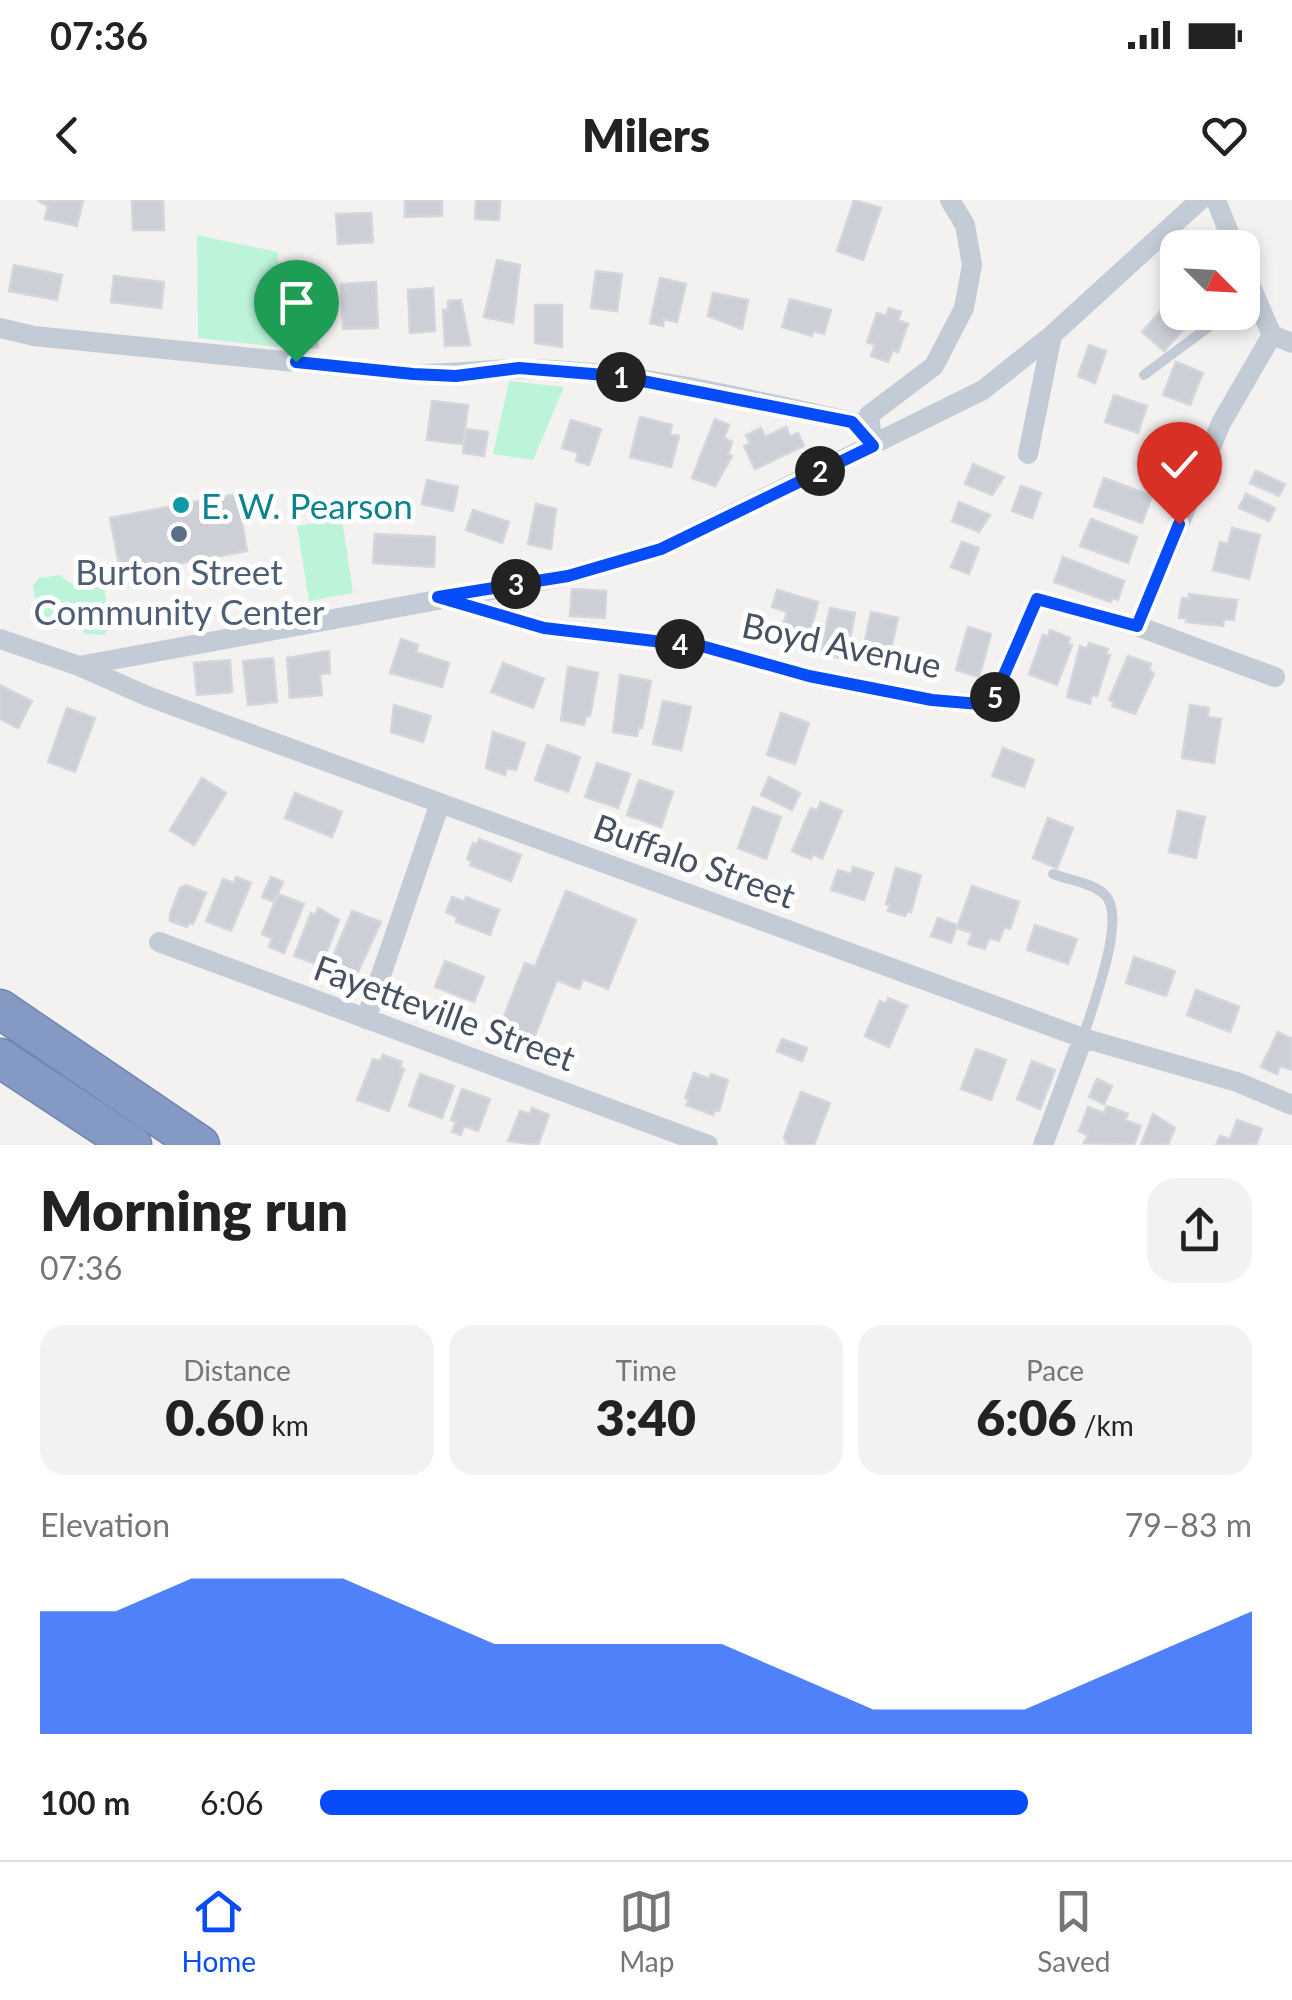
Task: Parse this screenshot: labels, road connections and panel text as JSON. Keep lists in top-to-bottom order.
{
  "streets": {
    "street": ["Boyd Avenue", "Buffalo Street", "Fayetteville Street"]
  },
  "places": ["E. W. Pearson", "Burton Street Community Center"],
  "north": "bottom right",
  "page": {
    "status": "07:36",
    "header": "Milers",
    "pins": [
      "1",
      "2",
      "3",
      "4",
      "5"
    ],
    "heading": ["Morning run", "07:36"],
    "stats": [
      ["Distance", "0.60 km"],
      ["Time", "3:40"],
      ["Pace", "6:06 /km"]
    ],
    "chart": ["Elevation", "79–83 m"],
    "list": [
      {
        "name": "100 m",
        "note": "6:06"
      }
    ],
    "tabs": ["Home", "Map", "Saved"]
  }
}
